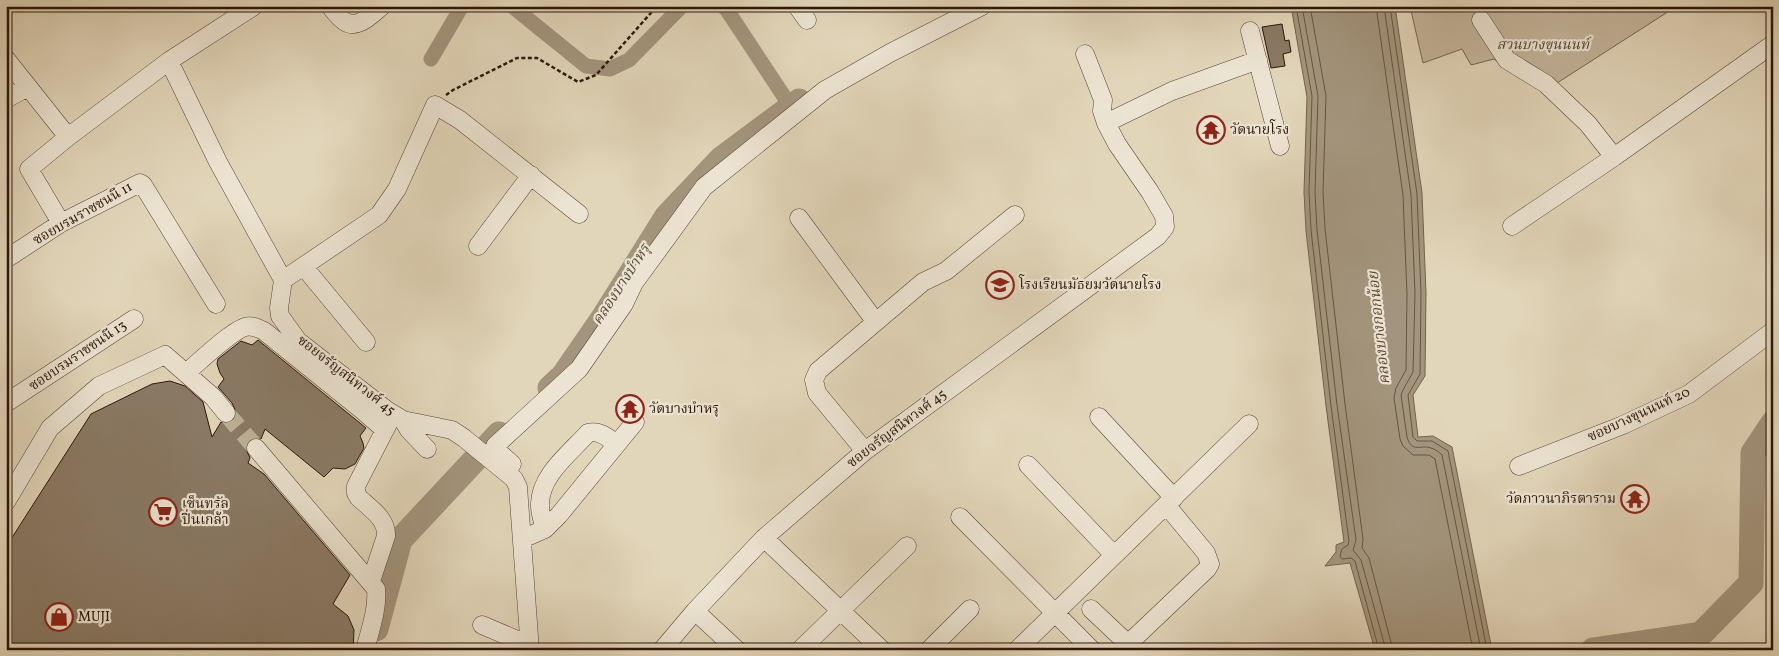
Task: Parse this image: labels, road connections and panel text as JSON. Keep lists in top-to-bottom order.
{
  "streets": {
    "street": [
      "ซอยบรมราชชนนี 11",
      "ซอยบรมราชชนนี 13",
      "ซอยจรัญสนิทวงศ์ 45",
      "ซอยบางขุนนนท์ 20"
    ]
  },
  "water": ["คลองบางบำหรุ", "คลองบางกอกน้อย"],
  "parks": ["สวนบางขุนนนท์"],
  "places": {
    "temple": ["วัดนายโรง", "วัดบางบำหรุ", "วัดภาวนาภิรตาราม"],
    "school or university": ["โรงเรียนมัธยมวัดนายโรง"],
    "supermarket": ["เซ็นทรัล ปิ่นเกล้า"],
    "shop": ["MUJI"]
  }
}
